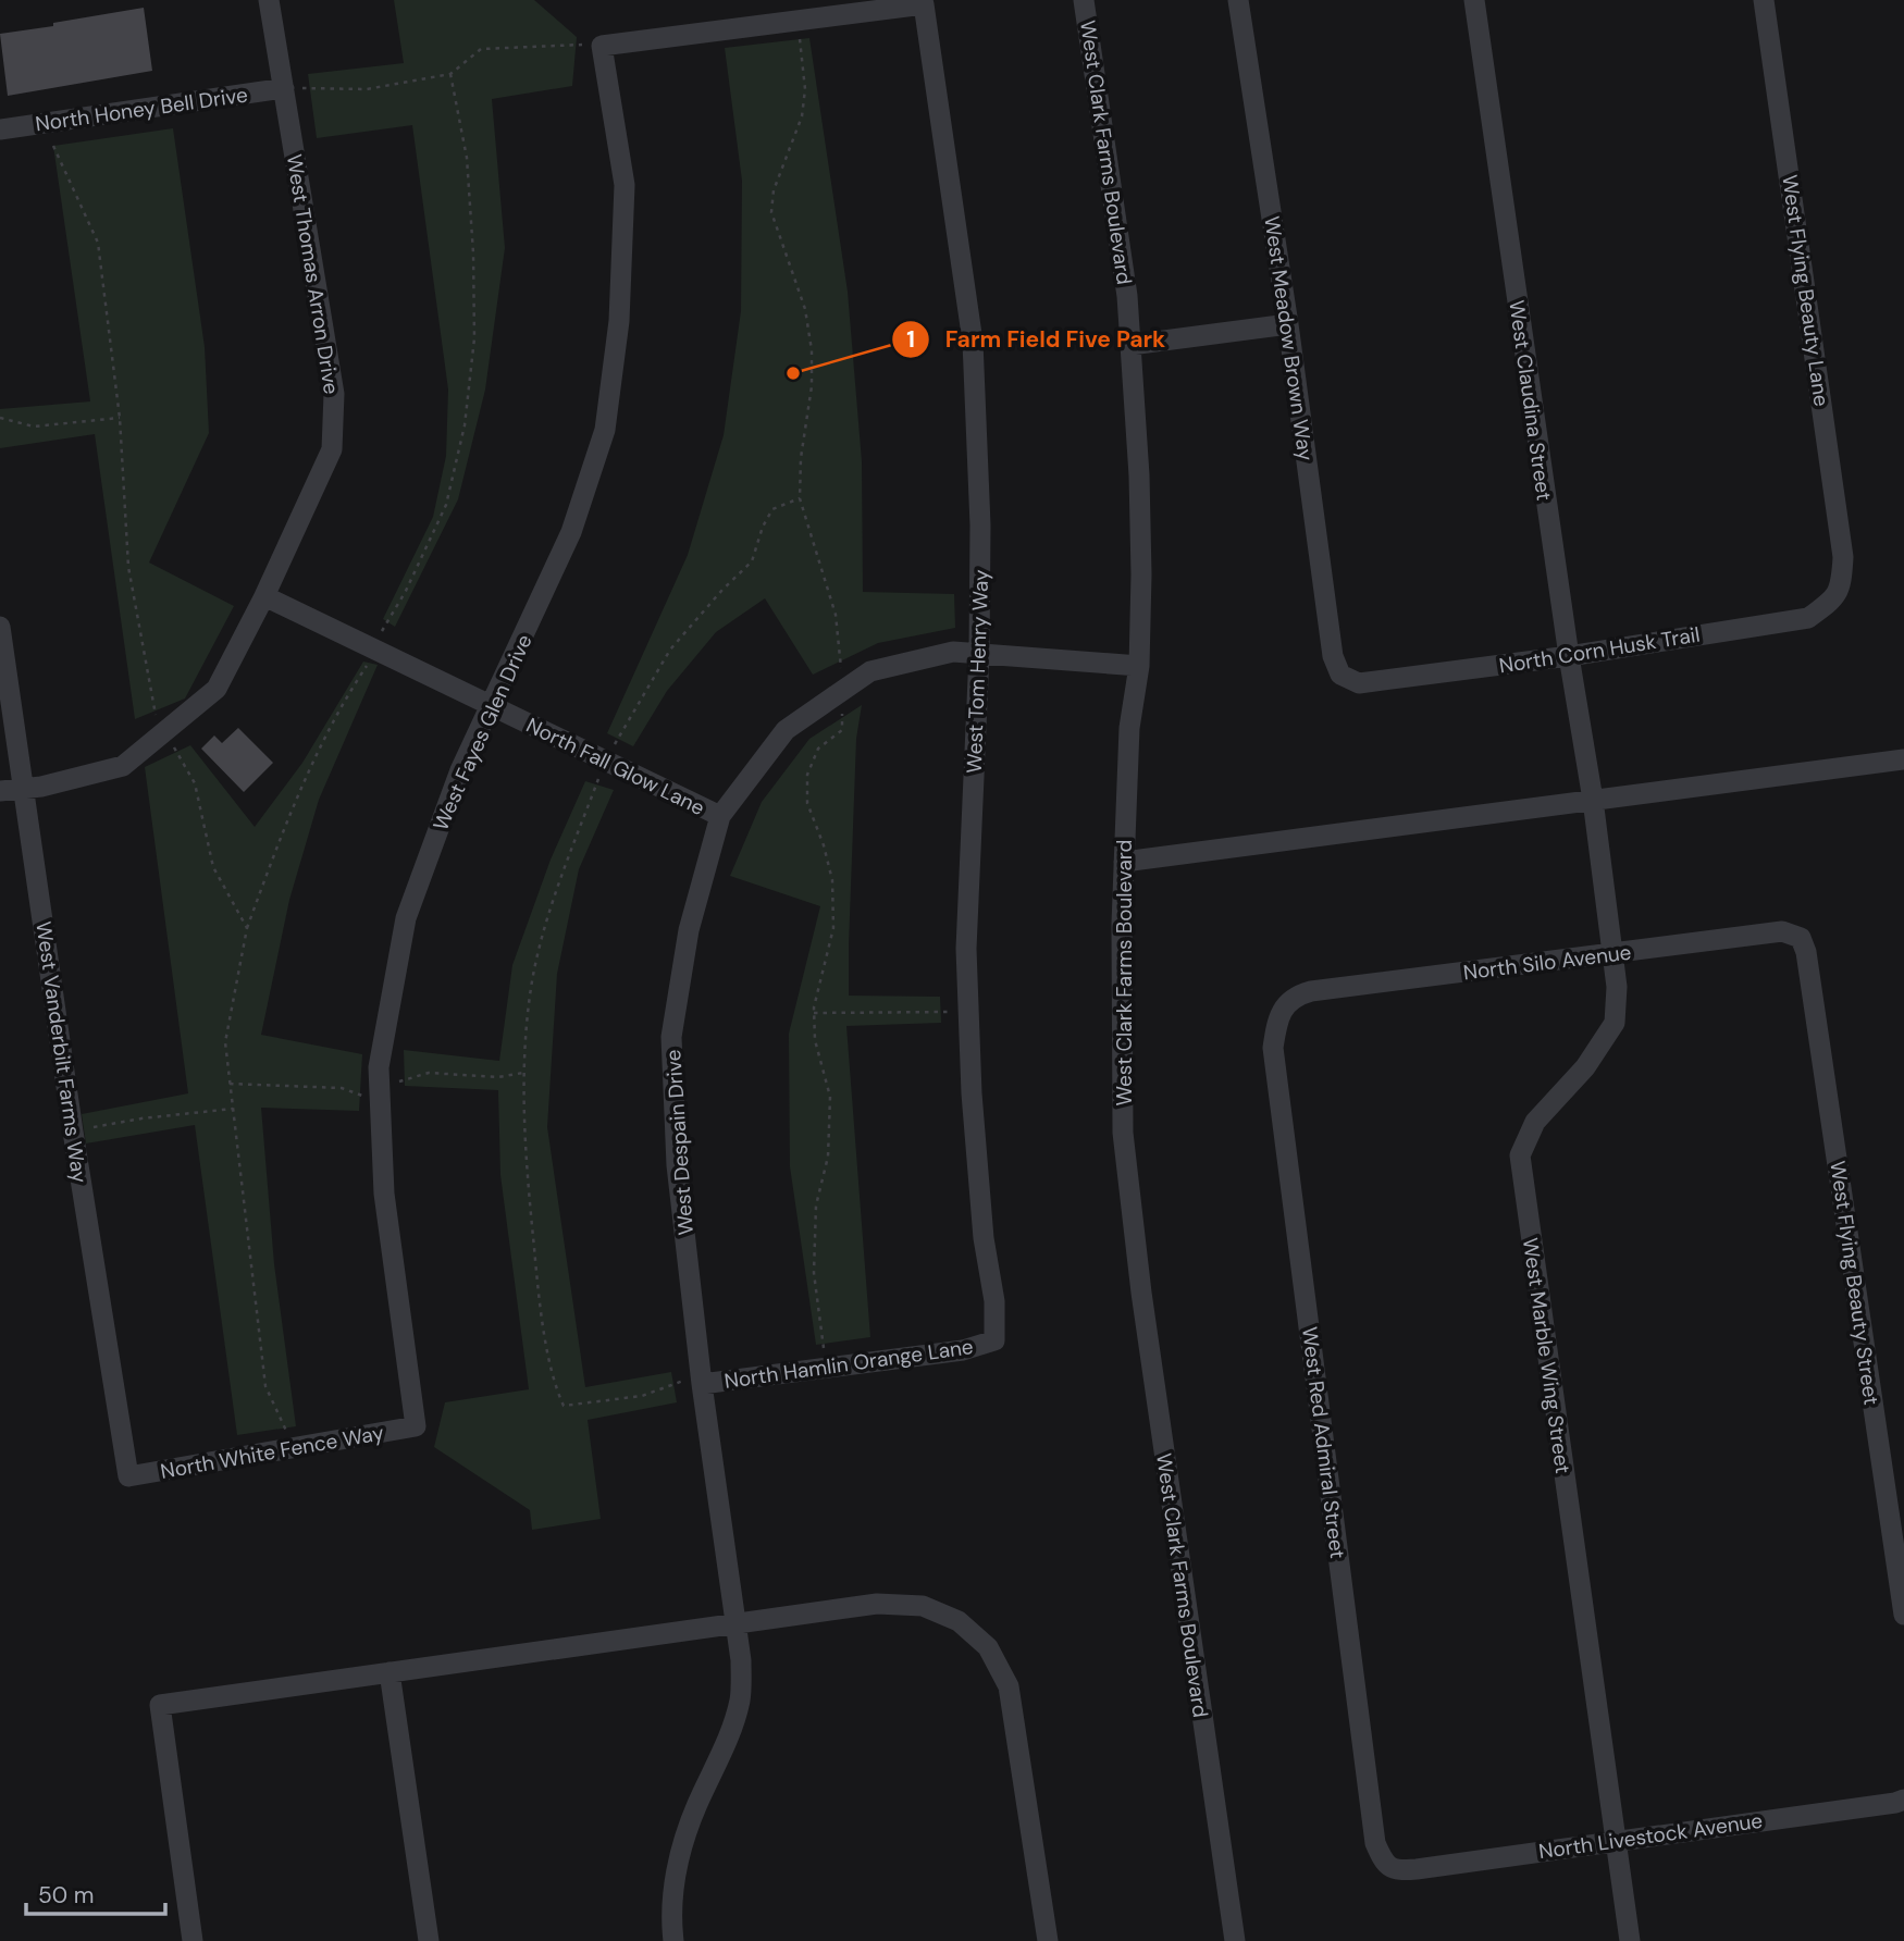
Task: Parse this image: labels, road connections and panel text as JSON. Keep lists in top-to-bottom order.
{
  "streets": {
    "street": [
      "North Honey Bell Drive",
      "West Clark Farms Boulevard",
      "West Thomas Arron Drive",
      "West Flying Beauty Lane",
      "West Meadow Brown Way",
      "West Claudina Street",
      "North Corn Husk Trail",
      "West Tom Henry Way",
      "West Fayes Glen Drive",
      "North Fall Glow Lane",
      "North Silo Avenue",
      "West Vanderbilt Farms Way",
      "West Despain Drive",
      "West Flying Beauty Street",
      "West Marble Wing Street",
      "North Hamlin Orange Lane",
      "West Red Admiral Street",
      "North White Fence Way",
      "North Livestock Avenue"
    ]
  },
  "crossings": [
    ["North Honey Bell Drive", "West Thomas Arron Drive"],
    ["West Clark Farms Boulevard", "West Despain Drive"],
    ["West Thomas Arron Drive", "North Fall Glow Lane"],
    ["West Thomas Arron Drive", "West Vanderbilt Farms Way"],
    ["West Flying Beauty Lane", "North Corn Husk Trail"],
    ["West Meadow Brown Way", "North Corn Husk Trail"],
    ["West Claudina Street", "North Corn Husk Trail"],
    ["West Claudina Street", "West Marble Wing Street"],
    ["West Tom Henry Way", "West Fayes Glen Drive"],
    ["West Tom Henry Way", "West Despain Drive"],
    ["West Tom Henry Way", "North Hamlin Orange Lane"],
    ["West Fayes Glen Drive", "North Fall Glow Lane"],
    ["West Fayes Glen Drive", "North White Fence Way"],
    ["North Fall Glow Lane", "West Despain Drive"],
    ["North Silo Avenue", "West Flying Beauty Street"],
    ["North Silo Avenue", "West Marble Wing Street"],
    ["North Silo Avenue", "West Red Admiral Street"],
    ["West Vanderbilt Farms Way", "North White Fence Way"],
    ["West Despain Drive", "North Hamlin Orange Lane"],
    ["West Marble Wing Street", "North Livestock Avenue"],
    ["West Red Admiral Street", "North Livestock Avenue"]
  ],
  "places": ["Farm Field Five Park"],
  "scale_bar": "50 m"
}
